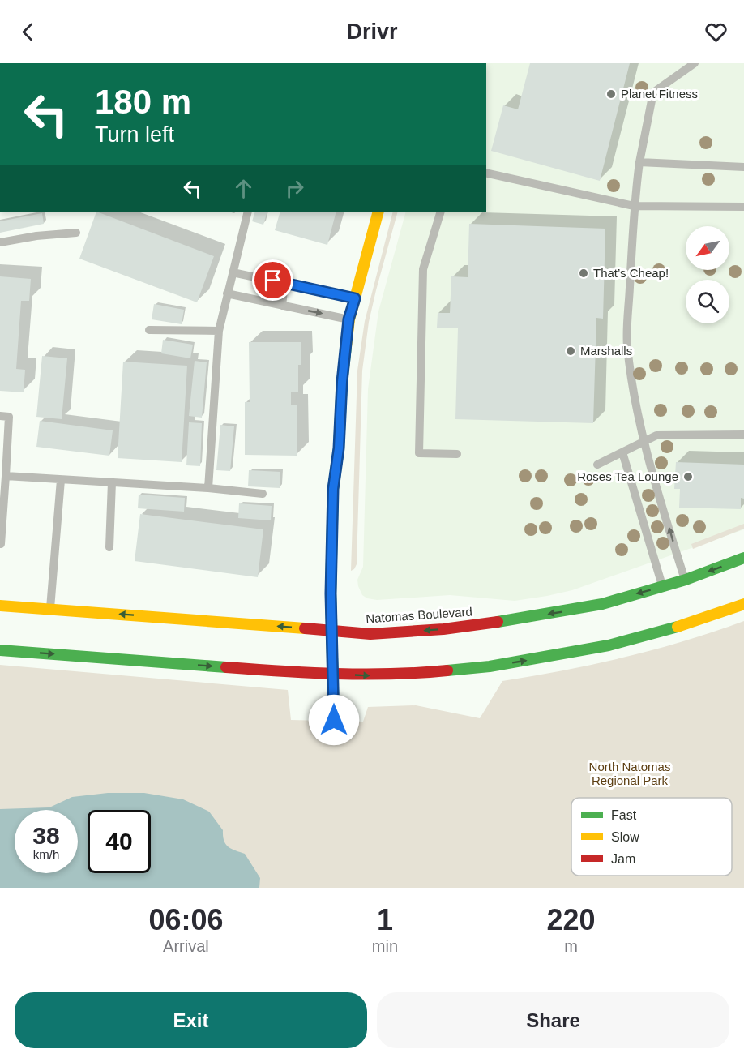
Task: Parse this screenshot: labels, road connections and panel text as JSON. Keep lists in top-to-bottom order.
{
  "streets": {
    "main road": ["Natomas Boulevard"]
  },
  "parks": ["North Natomas Regional Park"],
  "places": [
    "Planet Fitness",
    "That’s Cheap!",
    "Marshalls",
    "Roses Tea Lounge"
  ],
  "legend": ["Fast", "Slow", "Jam"],
  "north": "bottom left",
  "page": {
    "header": "Drivr",
    "turn": ["180 m", "Turn left"],
    "speed": "38 km/h",
    "limit": "40",
    "eta": [
      "06:06",
      "Arrival",
      "1",
      "min",
      "220",
      "m"
    ],
    "buttons": ["Exit", "Share"]
  }
}
